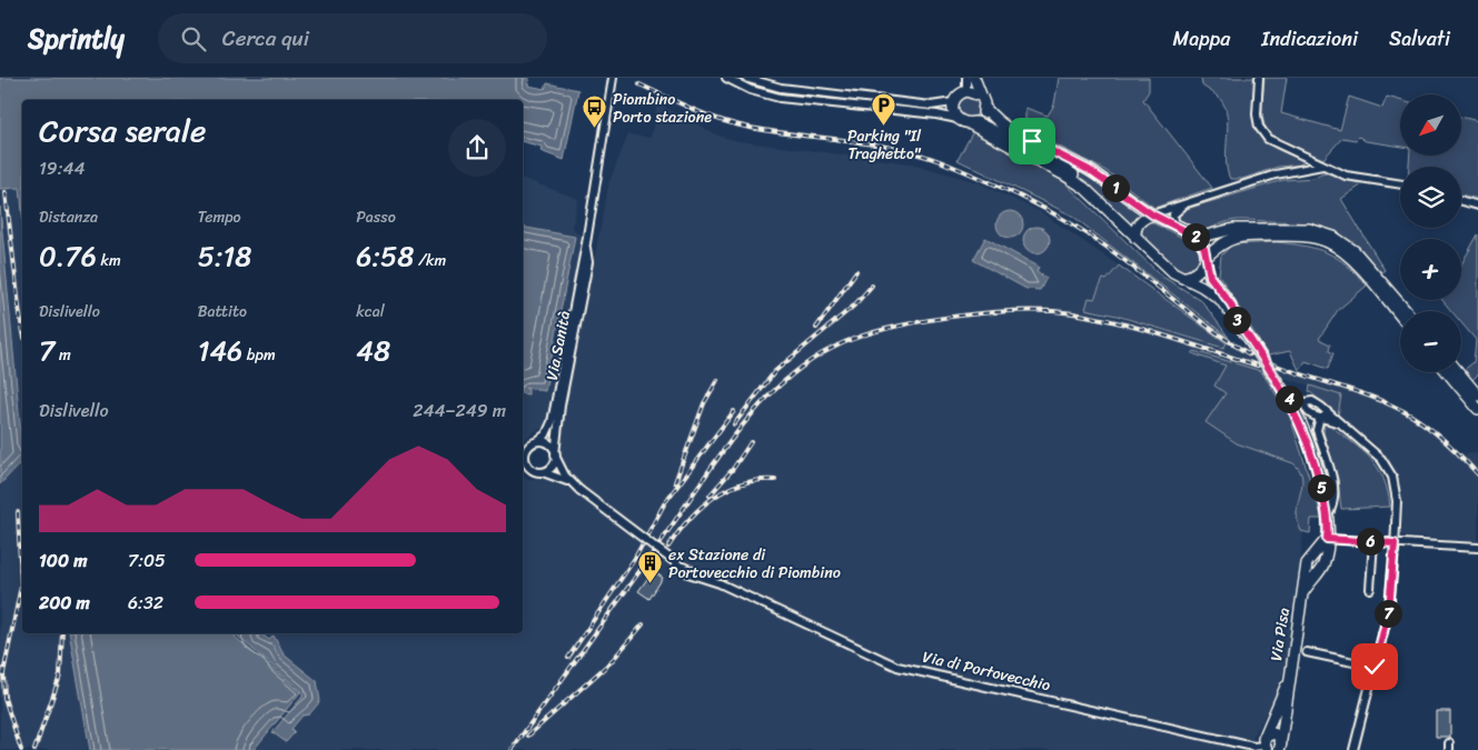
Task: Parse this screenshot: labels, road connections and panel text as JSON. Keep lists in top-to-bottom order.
{
  "streets": {
    "main road": ["Via Pisa", "Via di Portovecchio"],
    "street": ["Via Sanità"]
  },
  "crossings": [
    ["Via Sanità", "Via di Portovecchio"],
    ["Via Pisa", "Via di Portovecchio"]
  ],
  "places": {
    "parking": ["Parking \"Il Traghetto\""],
    "bus stop": ["Piombino Porto stazione"],
    "building": ["ex Stazione di Portovecchio di Piombino"]
  },
  "north": "bottom left",
  "page": {
    "header": "Sprintly",
    "search": "Cerca qui",
    "nav": ["Mappa", "Indicazioni", "Salvati"],
    "map_buttons": ["+", "−"],
    "heading": ["Corsa serale", "19:44"],
    "pins": [
      "1",
      "2",
      "3",
      "4",
      "5",
      "6",
      "7"
    ],
    "stats": [
      ["Distanza", "0.76 km"],
      ["Tempo", "5:18"],
      ["Passo", "6:58 /km"],
      ["Dislivello", "7 m"],
      ["Battito", "146 bpm"],
      ["kcal", "48"]
    ],
    "chart": ["Dislivello", "244–249 m"],
    "list": [
      {
        "name": "100 m",
        "note": "7:05"
      },
      {
        "name": "200 m",
        "note": "6:32"
      }
    ]
  }
}
